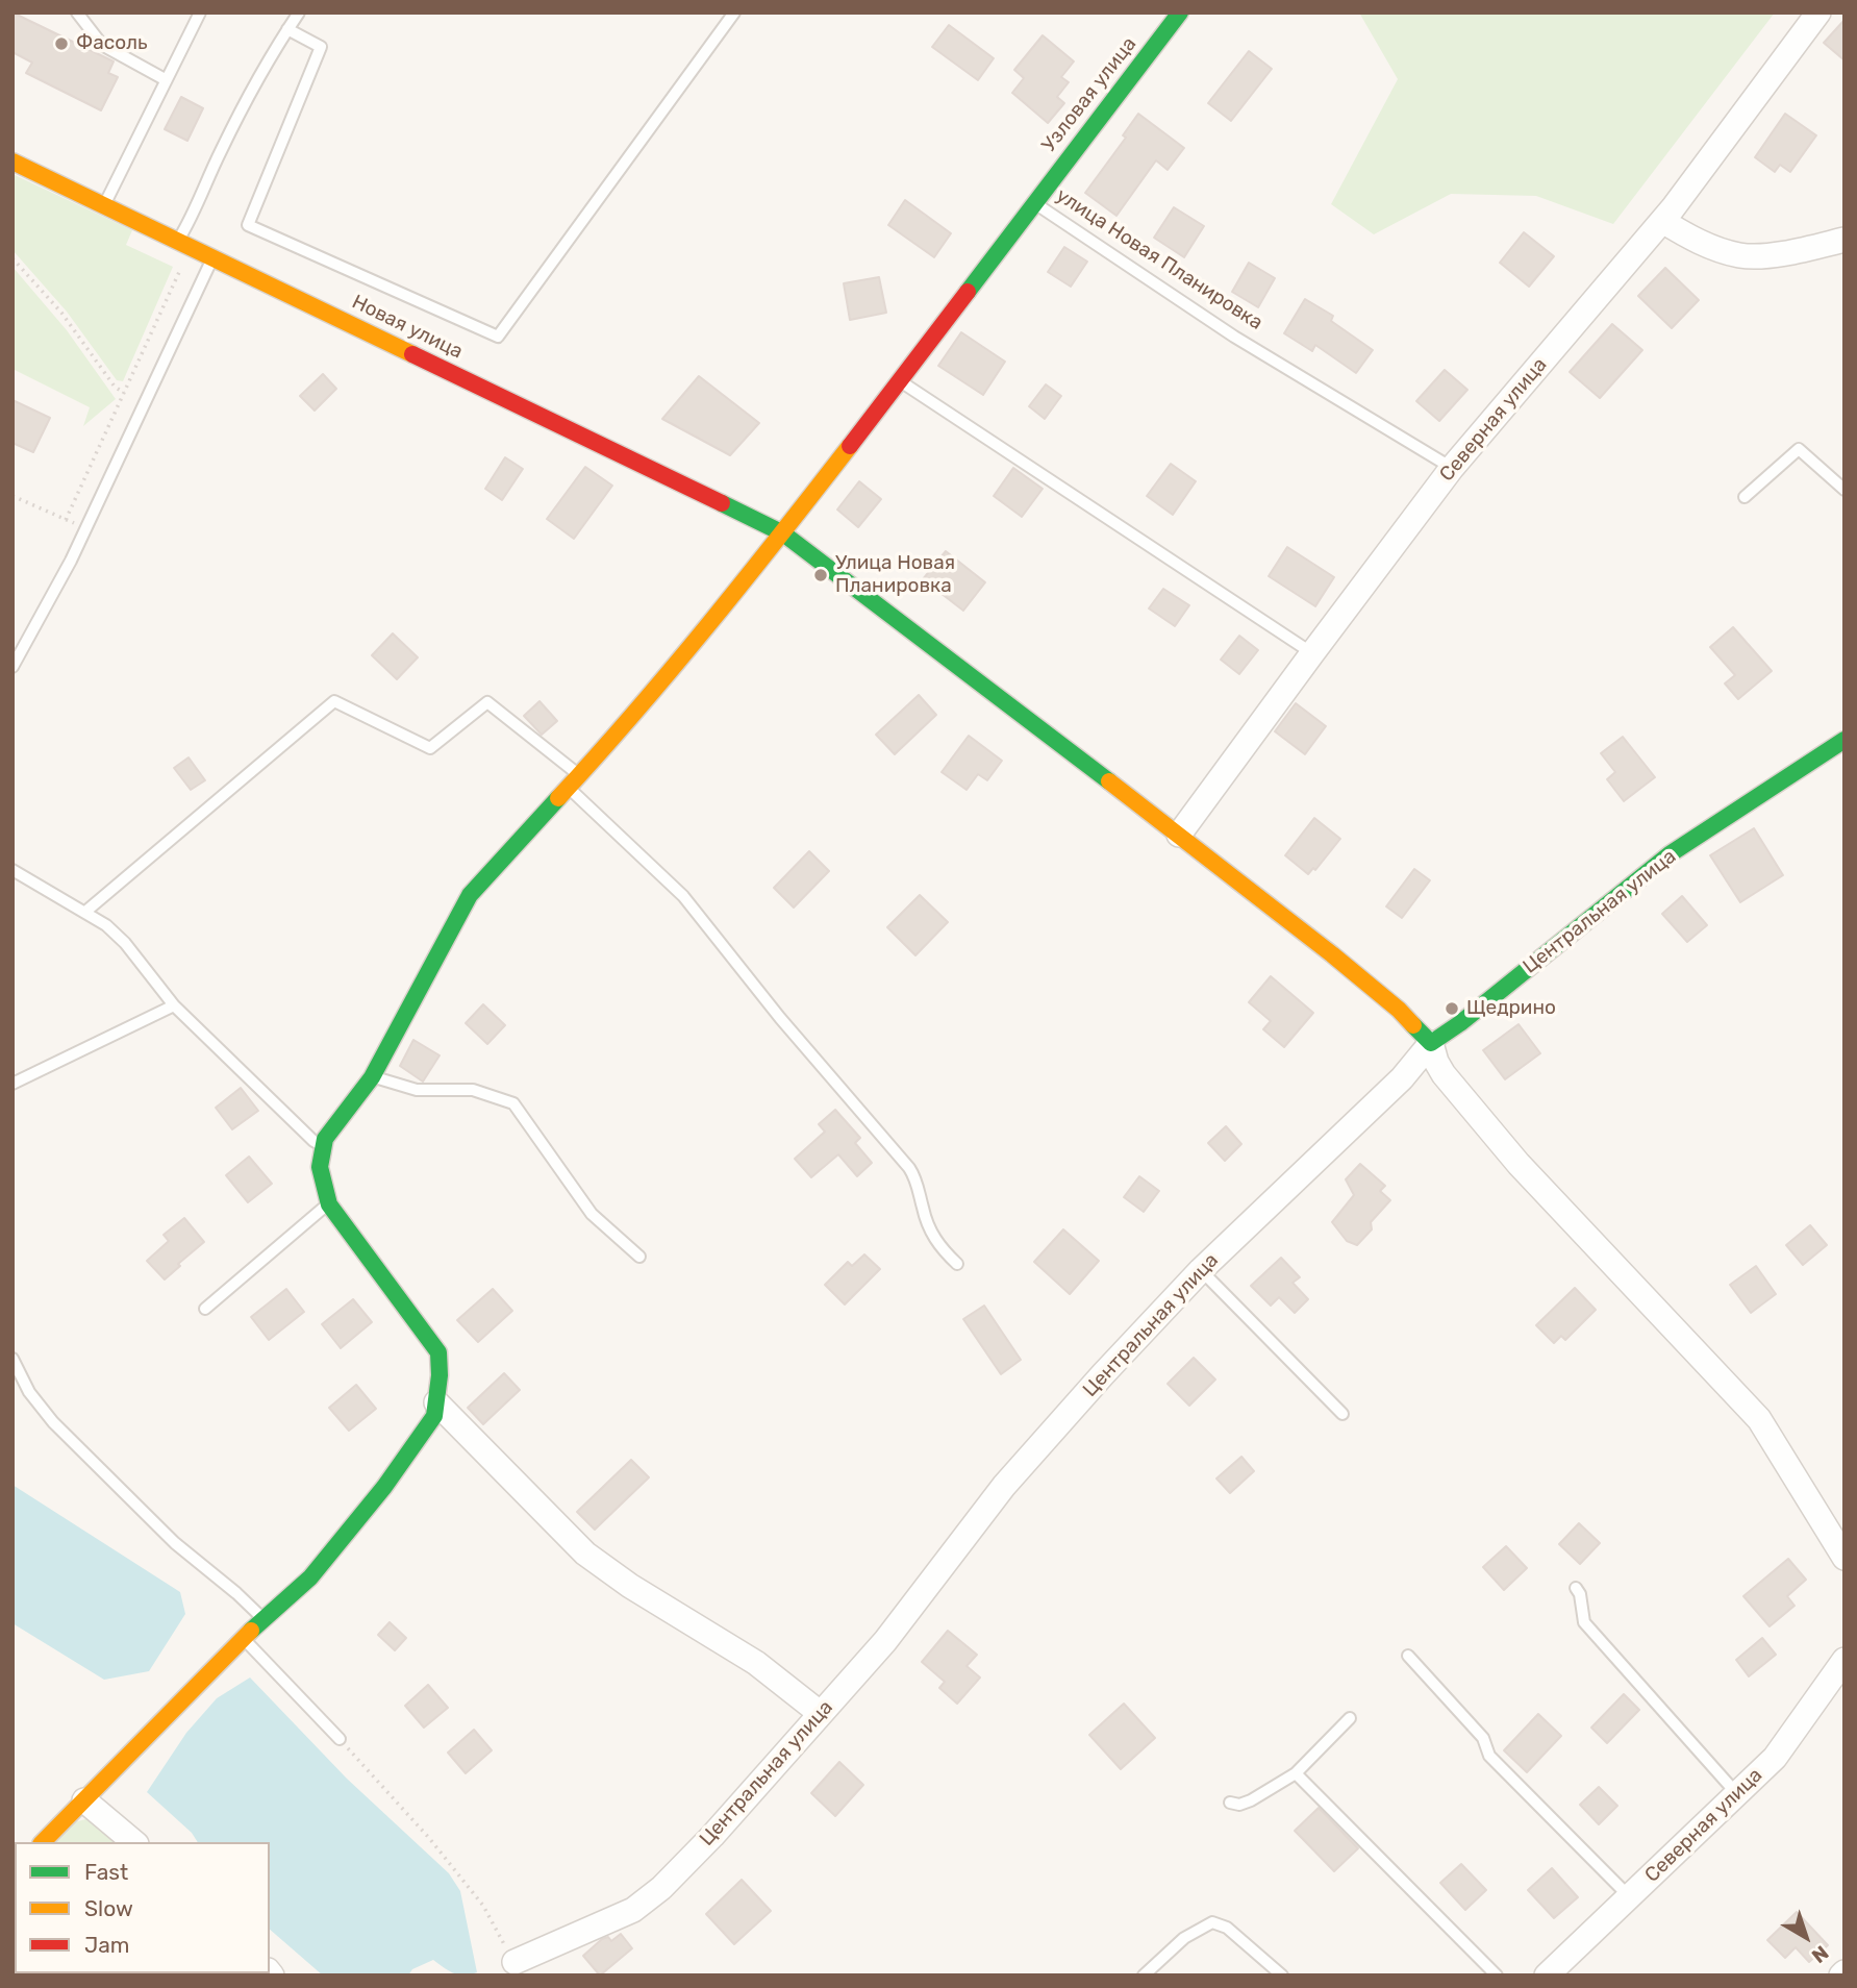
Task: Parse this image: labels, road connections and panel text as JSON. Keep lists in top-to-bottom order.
{
  "streets": {
    "street": [
      "Узловая улица",
      "улица Новая Планировка",
      "Новая улица",
      "Северная улица",
      "Центральная улица"
    ]
  },
  "crossings": [
    ["Узловая улица", "улица Новая Планировка"],
    ["улица Новая Планировка", "Новая улица"],
    ["улица Новая Планировка", "Северная улица"],
    ["Новая улица", "Северная улица"],
    ["Новая улица", "Центральная улица"]
  ],
  "places": ["Фасоль", "Улица Новая Планировка", "Щедрино"],
  "legend": ["Fast", "Slow", "Jam"],
  "north": "bottom right"
}
